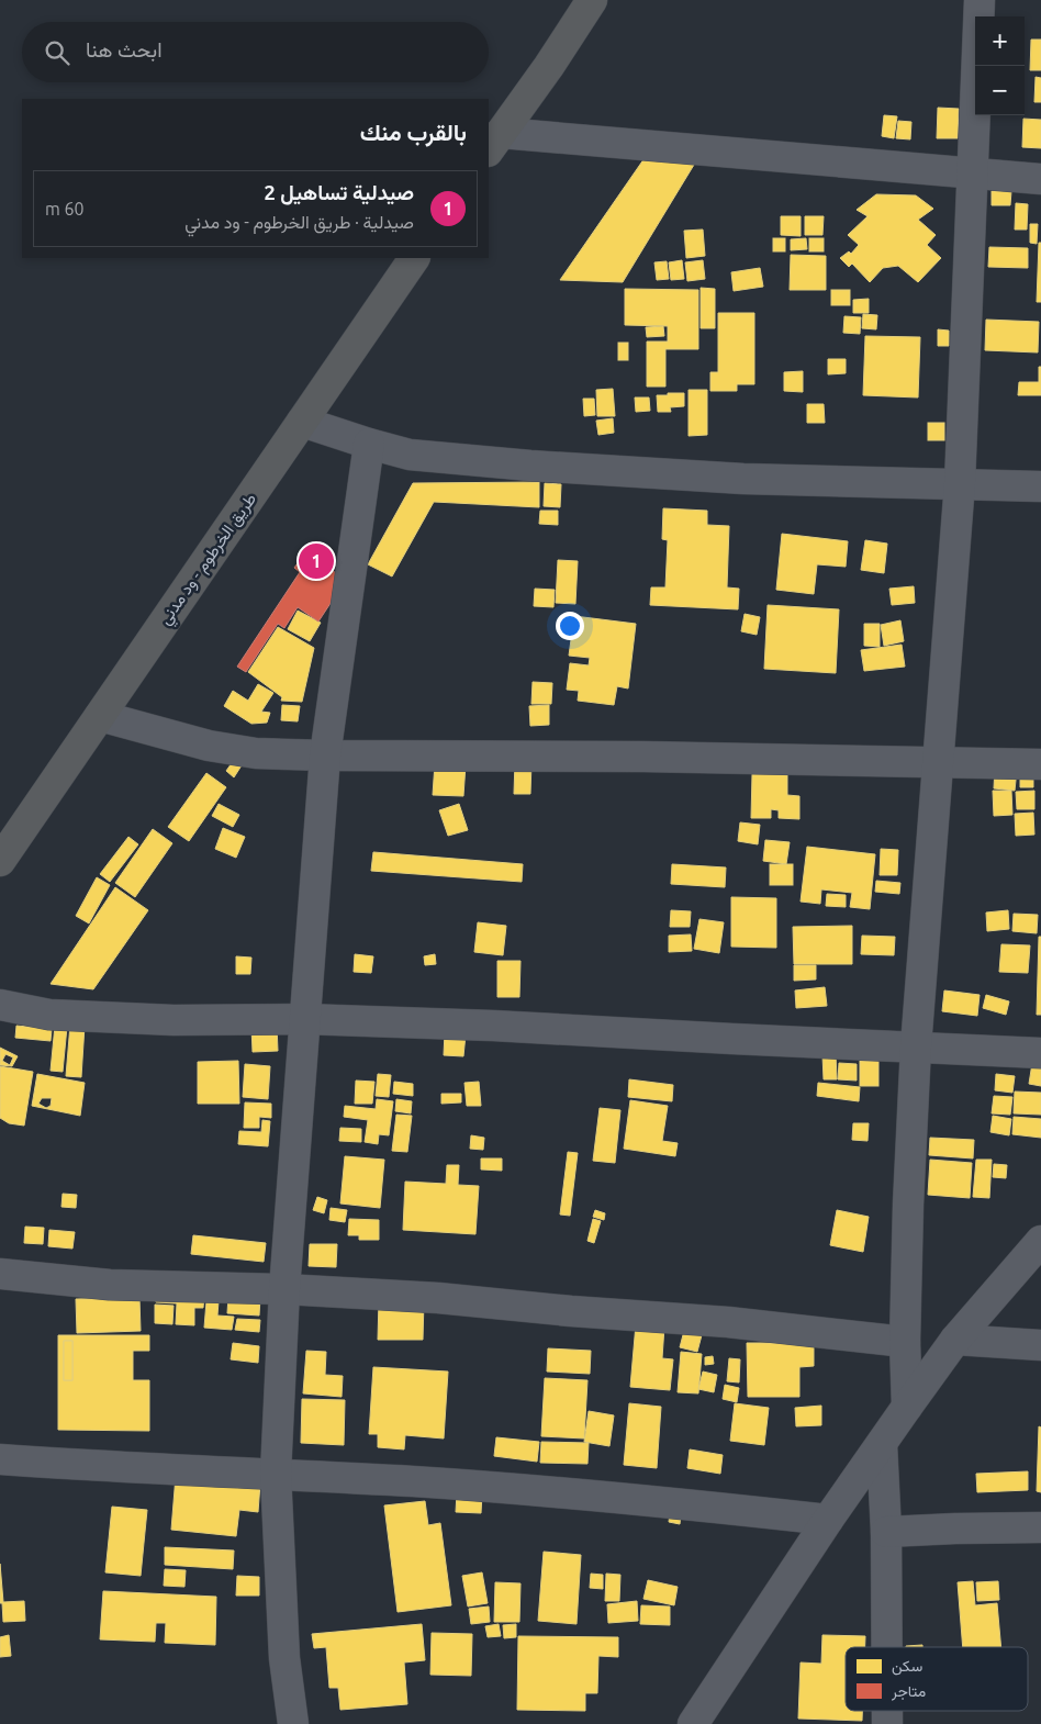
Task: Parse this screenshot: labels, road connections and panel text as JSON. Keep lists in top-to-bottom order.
{
  "streets": {
    "highway": ["طريق الخرطوم - ود مدني"]
  },
  "legend": ["سكن", "متاجر"],
  "page": {
    "map_buttons": ["+", "−"],
    "search": "ابحث هنا",
    "heading": "بالقرب منك",
    "list": [
      {
        "mark": "1",
        "name": "صيدلية تساهيل 2",
        "note": "صيدلية · طريق الخرطوم - ود مدني",
        "value": "60 m"
      }
    ],
    "pins": "1"
  }
}
